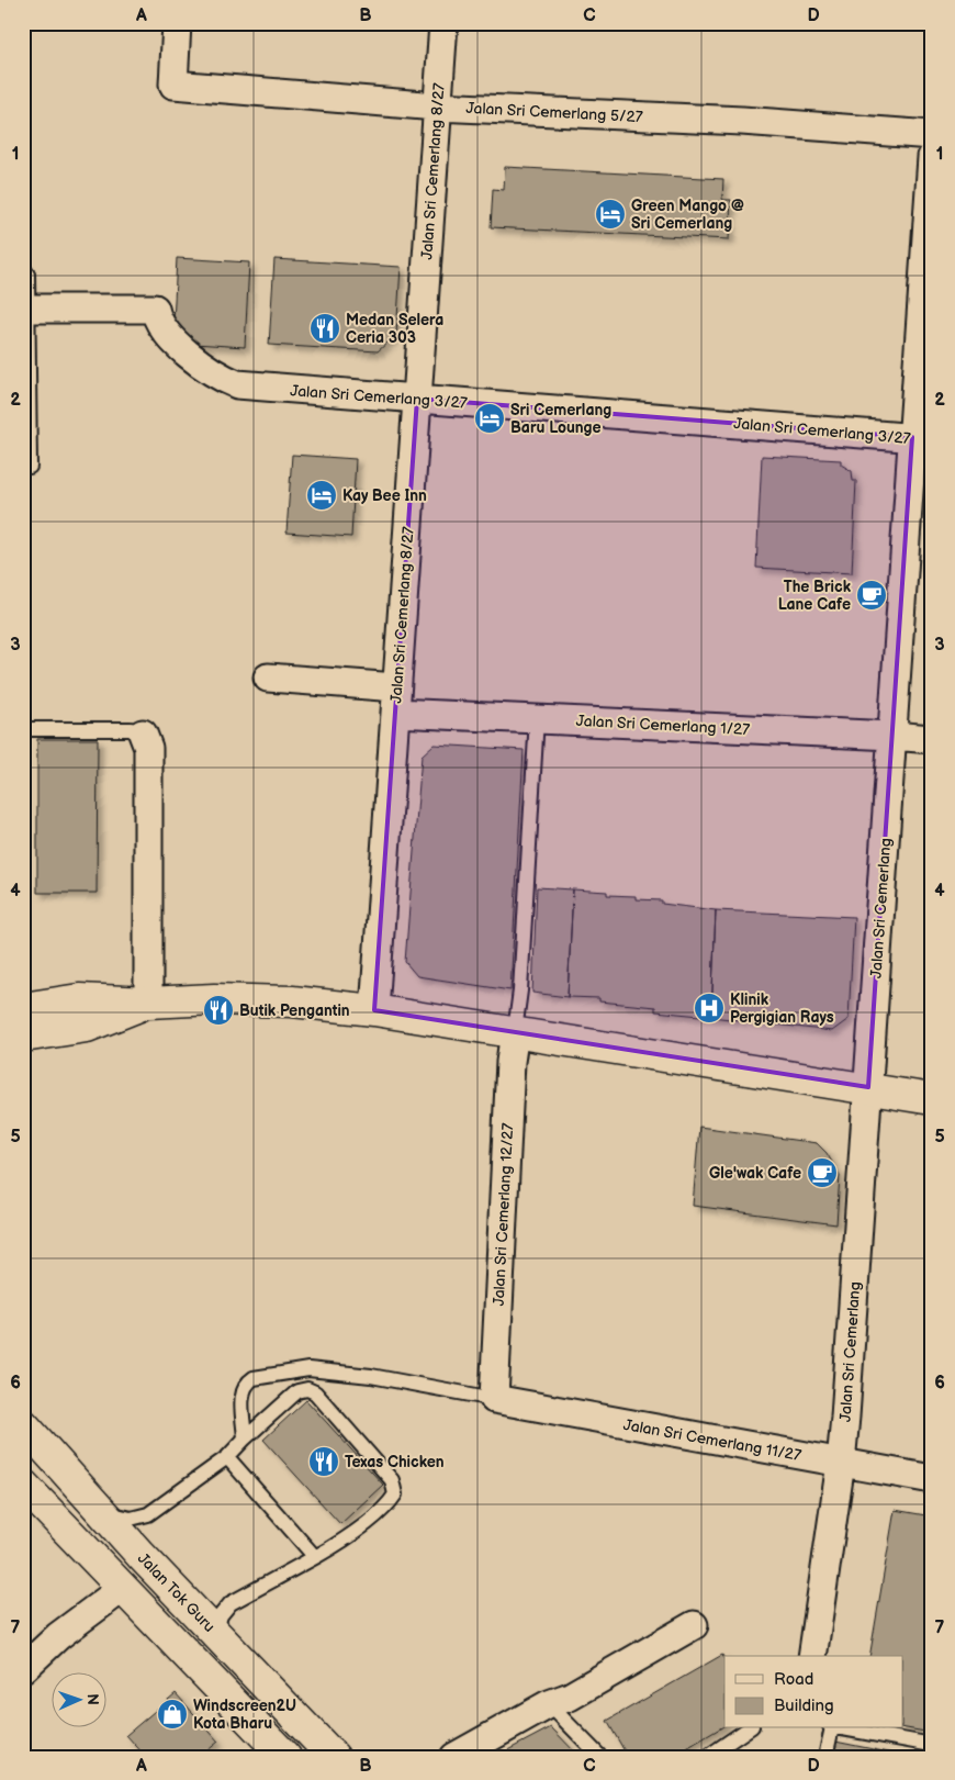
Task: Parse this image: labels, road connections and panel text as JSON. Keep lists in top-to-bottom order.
{
  "streets": {
    "street": [
      "Jalan Sri Cemerlang 5/27",
      "Jalan Sri Cemerlang 8/27",
      "Jalan Sri Cemerlang 3/27",
      "Jalan Sri Cemerlang 1/27",
      "Jalan Sri Cemerlang",
      "Jalan Sri Cemerlang 12/27",
      "Jalan Sri Cemerlang 11/27",
      "Jalan Tok Guru"
    ]
  },
  "crossings": [
    ["Jalan Sri Cemerlang 5/27", "Jalan Sri Cemerlang 8/27"],
    ["Jalan Sri Cemerlang 8/27", "Jalan Sri Cemerlang 3/27"],
    ["Jalan Sri Cemerlang 8/27", "Jalan Sri Cemerlang 1/27"],
    ["Jalan Sri Cemerlang 3/27", "Jalan Sri Cemerlang"],
    ["Jalan Sri Cemerlang 1/27", "Jalan Sri Cemerlang"],
    ["Jalan Sri Cemerlang", "Jalan Sri Cemerlang 11/27"],
    ["Jalan Sri Cemerlang 12/27", "Jalan Sri Cemerlang 11/27"]
  ],
  "places": {
    "hotel": ["Green Mango @ Sri Cemerlang", "Sri Cemerlang Baru Lounge", "Kay Bee Inn"],
    "restaurant": ["Medan Selera Ceria 303", "Butik Pengantin", "Texas Chicken"],
    "cafe": ["The Brick Lane Cafe", "Gle'wak Cafe"],
    "hospital": ["Klinik Pergigian Rays"],
    "shop": ["Windscreen2U Kota Bharu"]
  },
  "legend": ["Road", "Building"],
  "north": "right",
  "grid": {
    "columns": [
      "A",
      "B",
      "C",
      "D"
    ],
    "rows": [
      "1",
      "2",
      "3",
      "4",
      "5",
      "6",
      "7"
    ]
  }
}
